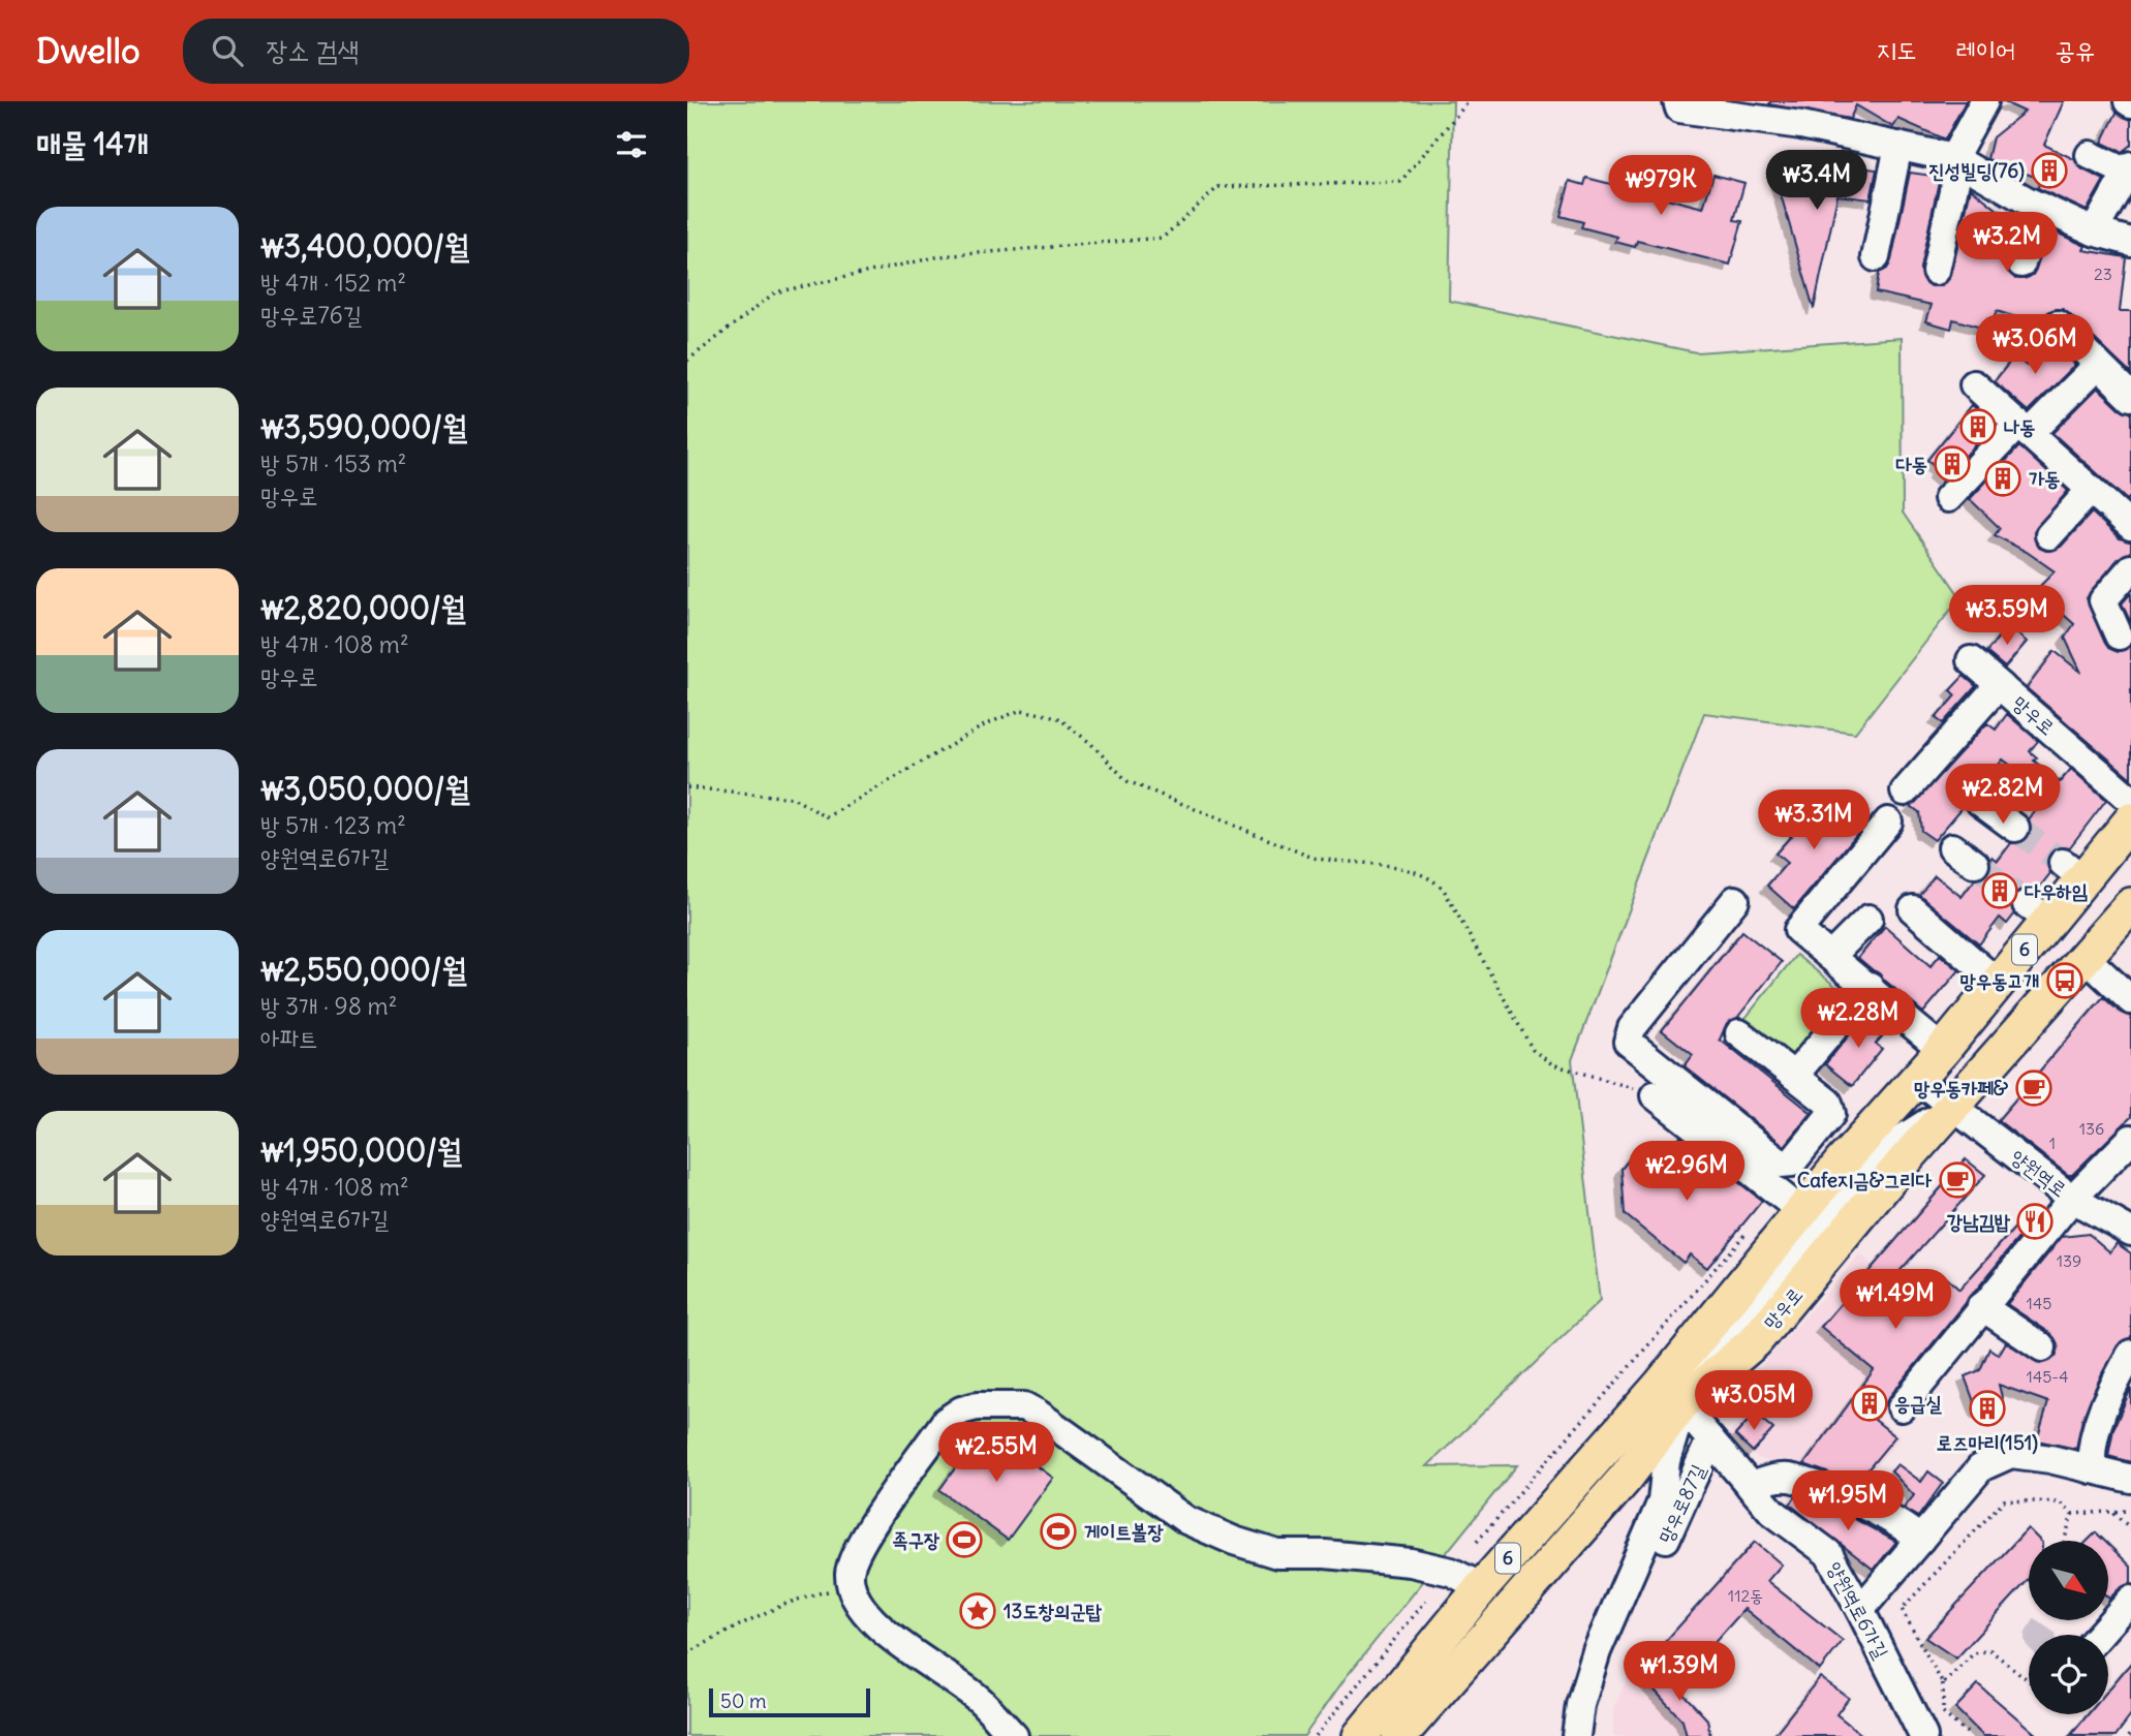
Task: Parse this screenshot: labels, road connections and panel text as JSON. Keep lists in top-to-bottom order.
{
  "streets": {
    "main road": ["망우로", "6"],
    "street": ["양원역로", "망우로87길", "양원역로6가길"]
  },
  "crossings": [
    ["망우로", "양원역로"],
    ["망우로", "망우로87길"],
    ["망우로87길", "양원역로6가길"]
  ],
  "places": {
    "building": [
      "진성빌딩(76)",
      "나동",
      "다동",
      "가동",
      "다우하임",
      "응급실",
      "로즈마리(151)"
    ],
    "bus stop": ["망우동고개"],
    "cafe": ["망우동카페&", "Cafe지금&그리다"],
    "restaurant": ["강남김밥"],
    "sports": ["게이트볼장", "족구장"],
    "place": ["13도창의군탑"]
  },
  "house_numbers": [
    "23",
    "136",
    "1",
    "139",
    "145",
    "145-4",
    "112동"
  ],
  "scale_bar": "50 m",
  "north": "bottom right",
  "page": {
    "header": "Dwello",
    "search": "장소 검색",
    "nav": ["지도", "레이어", "공유"],
    "heading": "매물 14개",
    "price": [
      "₩3.4M",
      "₩979K",
      "₩3.2M",
      "₩3.06M",
      "₩3.59M",
      "₩2.82M",
      "₩3.31M",
      "₩2.28M",
      "₩2.96M",
      "₩1.49M",
      "₩3.05M",
      "₩2.55M",
      "₩1.95M",
      "₩1.39M"
    ],
    "list": [
      {
        "name": "₩3,400,000/월",
        "note": "방 4개 · 152 m² · 망우로76길"
      },
      {
        "name": "₩3,590,000/월",
        "note": "방 5개 · 153 m² · 망우로"
      },
      {
        "name": "₩2,820,000/월",
        "note": "방 4개 · 108 m² · 망우로"
      },
      {
        "name": "₩3,050,000/월",
        "note": "방 5개 · 123 m² · 양원역로6가길"
      },
      {
        "name": "₩2,550,000/월",
        "note": "방 3개 · 98 m² · 아파트"
      },
      {
        "name": "₩1,950,000/월",
        "note": "방 4개 · 108 m² · 양원역로6가길"
      }
    ],
    "scale": "50 m"
  }
}
